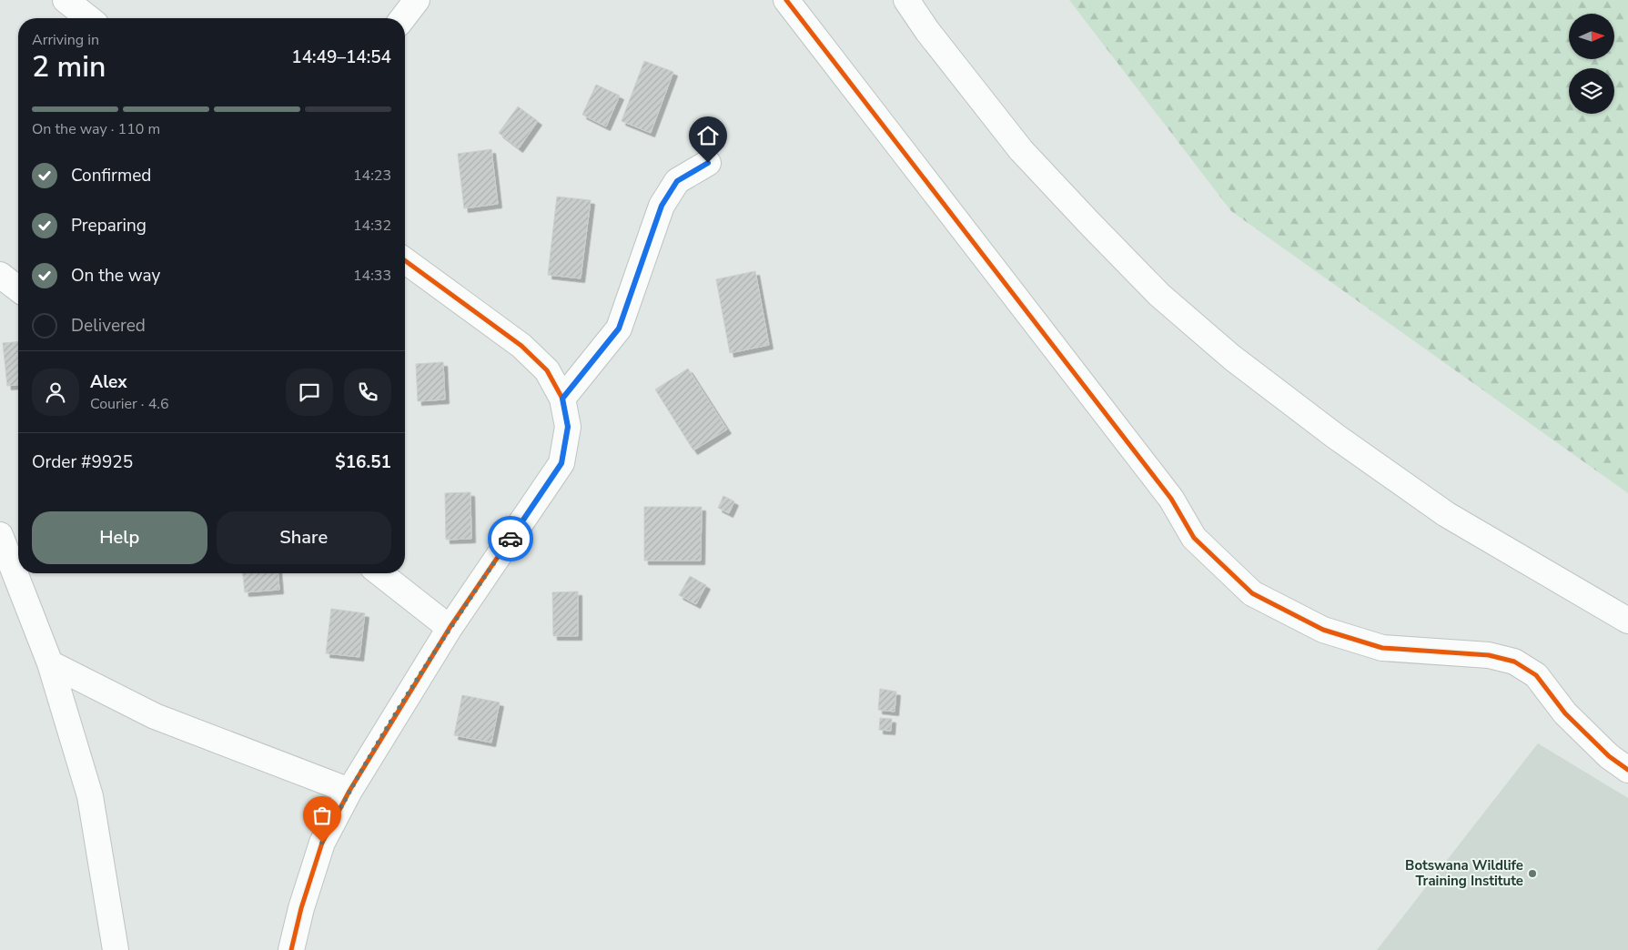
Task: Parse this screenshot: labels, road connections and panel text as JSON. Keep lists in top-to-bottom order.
{
  "places": ["Botswana Wildlife Training Institute"],
  "north": "right",
  "page": {
    "heading": ["2 min", "Arriving in", "14:49–14:54"],
    "panel": [
      "Alex",
      "Courier · 4.6",
      "Order #9925",
      "$16.51"
    ],
    "bar": "On the way · 110 m",
    "list": [
      ["Confirmed", "14:23"],
      ["Preparing", "14:32"],
      ["On the way", "14:33"],
      "Delivered"
    ],
    "buttons": ["Help", "Share"]
  }
}
